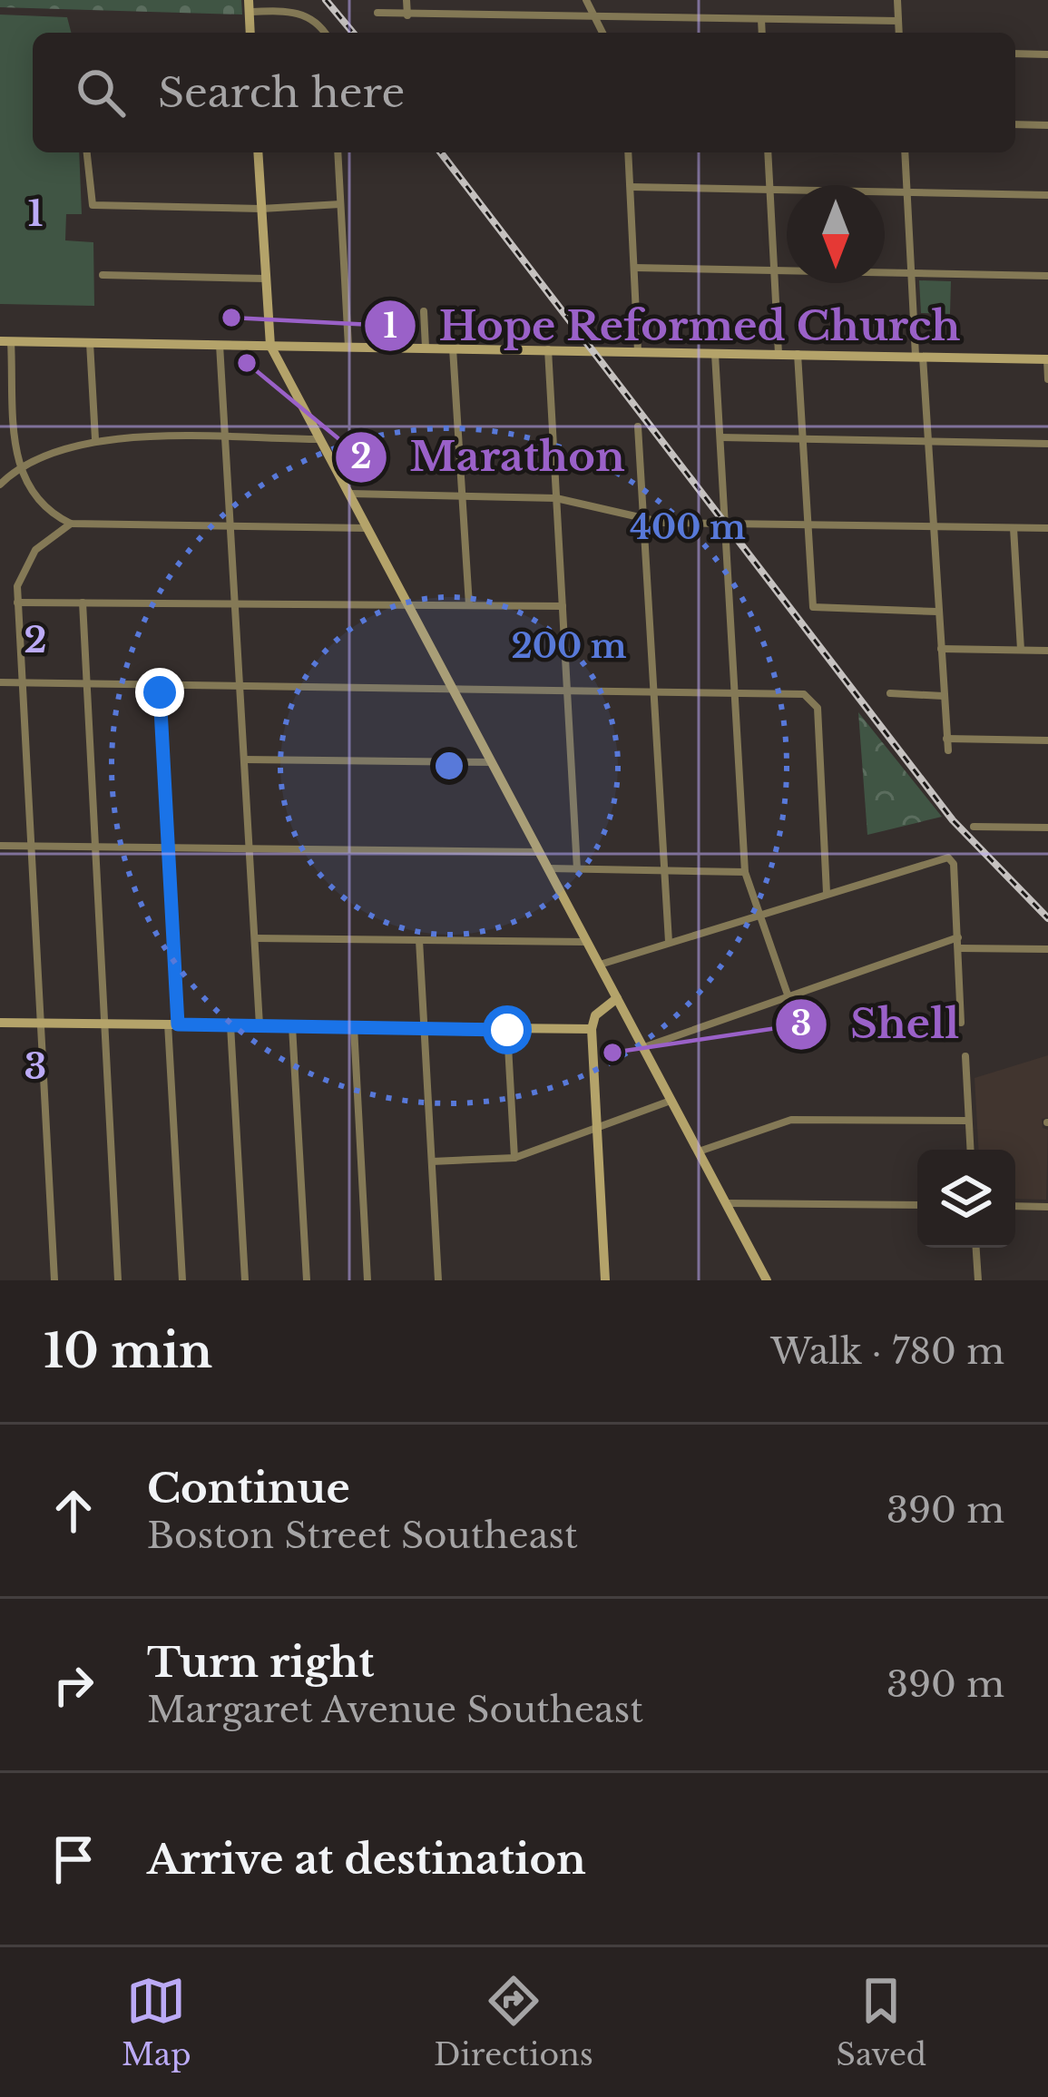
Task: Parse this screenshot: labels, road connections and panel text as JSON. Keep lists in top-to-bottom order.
{
  "places": ["Hope Reformed Church", "Marathon", "Shell"],
  "north": "bottom",
  "page": {
    "search": "Search here",
    "heading": ["10 min", "Walk · 780 m"],
    "list": [
      ["Continue", "Boston Street Southeast", "390 m"],
      ["Turn right", "Margaret Avenue Southeast", "390 m"],
      "Arrive at destination"
    ],
    "nav": ["Map", "Directions", "Saved"]
  },
  "grid": {
    "rows": ["1", "2", "3"]
  },
  "rings": ["400 m", "200 m"]
}
